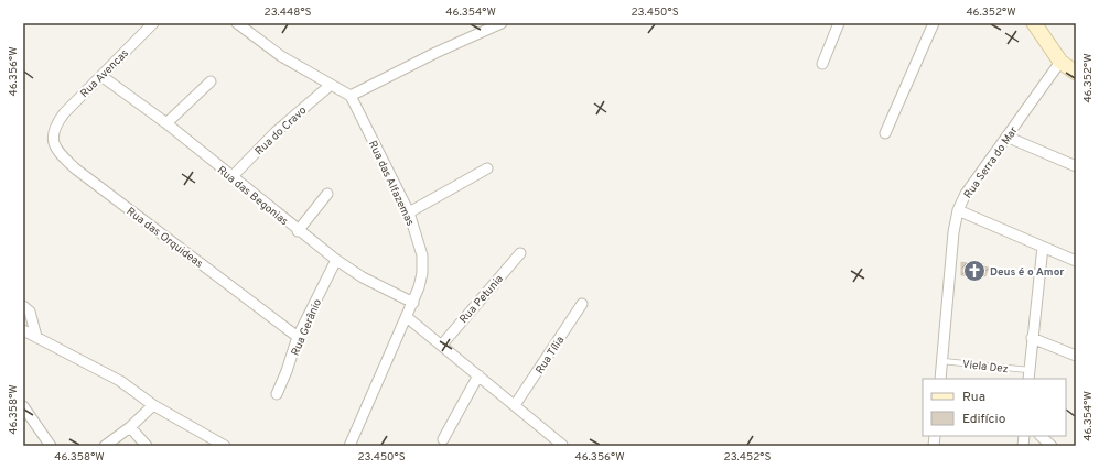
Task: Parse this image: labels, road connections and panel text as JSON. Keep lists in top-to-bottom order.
{
  "streets": {
    "street": [
      "Rua Avencas",
      "Rua do Cravo",
      "Rua Serra do Mar",
      "Rua das Alfazemas",
      "Rua das Begonias",
      "Rua das Orquideas",
      "Rua Petunia",
      "Rua Gerânio",
      "Rua Tília"
    ],
    "lane": ["Viela Dez"]
  },
  "crossings": [
    ["Rua Avencas", "Rua das Begonias"],
    ["Rua Avencas", "Rua das Orquideas"],
    ["Rua do Cravo", "Rua das Begonias"],
    ["Rua Serra do Mar", "Viela Dez"],
    ["Rua das Alfazemas", "Rua das Begonias"],
    ["Rua das Begonias", "Rua Gerânio"],
    ["Rua das Orquideas", "Rua Gerânio"]
  ],
  "places": {
    "church": ["Deus é o Amor"]
  },
  "legend": ["Rua", "Edifício"],
  "coordinates": [
    "23.448°S",
    "46.354°W",
    "23.450°S",
    "46.352°W",
    "46.356°W",
    "46.358°W",
    "23.452°S"
  ]
}
